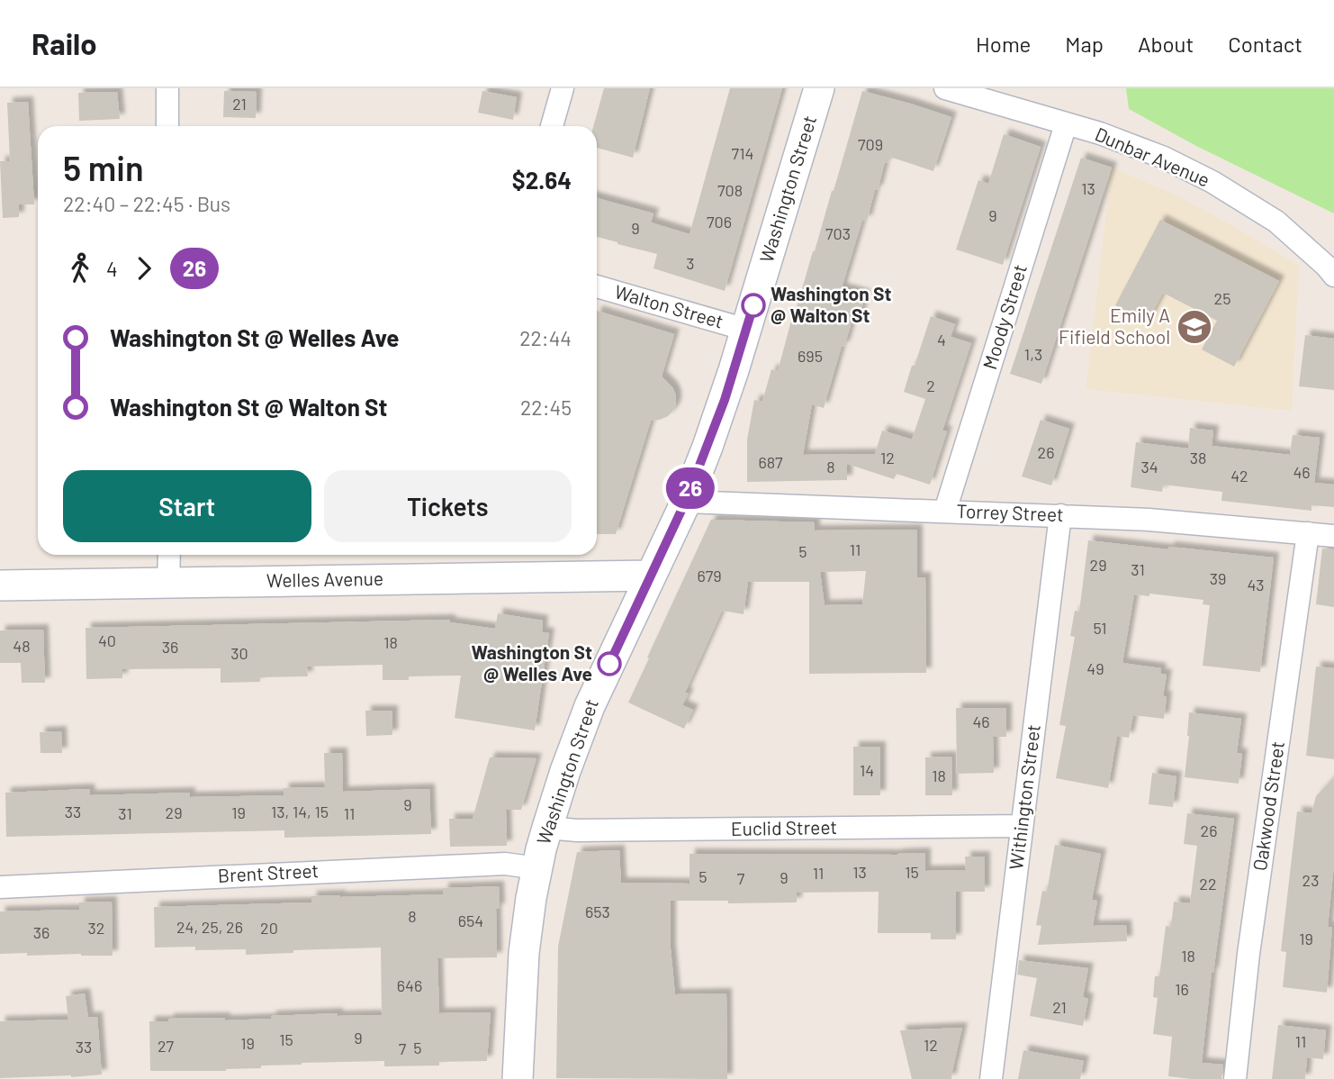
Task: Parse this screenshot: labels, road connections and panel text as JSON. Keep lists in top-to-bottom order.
{
  "streets": {
    "main road": ["Washington Street", "Welles Avenue"],
    "street": [
      "Dunbar Avenue",
      "Walton Street",
      "Moody Street",
      "Torrey Street",
      "Withington Street",
      "Oakwood Street",
      "Euclid Street",
      "Brent Street"
    ]
  },
  "crossings": [
    ["Dunbar Avenue", "Moody Street"],
    ["Washington Street", "Walton Street"],
    ["Washington Street", "Torrey Street"],
    ["Washington Street", "Welles Avenue"],
    ["Washington Street", "Euclid Street"],
    ["Washington Street", "Brent Street"],
    ["Moody Street", "Torrey Street"],
    ["Torrey Street", "Withington Street"],
    ["Torrey Street", "Oakwood Street"],
    ["Withington Street", "Euclid Street"]
  ],
  "places": {
    "other": ["Washington St @ Walton St", "Washington St @ Welles Ave"],
    "school or university": ["Emily A Fifield School"]
  },
  "lines": ["bus line 26"],
  "house_numbers": [
    "21",
    "709",
    "714",
    "13",
    "708",
    "9",
    "706",
    "9",
    "703",
    "3",
    "25",
    "4",
    "1,3",
    "695",
    "2",
    "26",
    "12",
    "38",
    "687",
    "8",
    "34",
    "46",
    "42",
    "11",
    "5",
    "29",
    "31",
    "679",
    "39",
    "43",
    "51",
    "40",
    "18",
    "48",
    "36",
    "30",
    "49",
    "46",
    "14",
    "18",
    "9",
    "33",
    "13, 14, 15",
    "29",
    "19",
    "31",
    "11",
    "26",
    "13",
    "15",
    "11",
    "5",
    "9",
    "7",
    "23",
    "22",
    "653",
    "8",
    "654",
    "24, 25, 26",
    "32",
    "20",
    "36",
    "19",
    "18",
    "646",
    "16",
    "21",
    "9",
    "15",
    "11",
    "19",
    "12",
    "27",
    "33",
    "5",
    "7"
  ],
  "page": {
    "header": "Railo",
    "nav": [
      "Home",
      "Map",
      "About",
      "Contact"
    ],
    "on_map": "26",
    "heading": ["5 min", "22:40 – 22:45 · Bus", "$2.64"],
    "legs": ["4", "26"],
    "list": [
      {
        "name": "Washington St @ Welles Ave",
        "value": "22:44"
      },
      {
        "name": "Washington St @ Walton St",
        "value": "22:45"
      }
    ],
    "buttons": ["Start", "Tickets"]
  }
}
